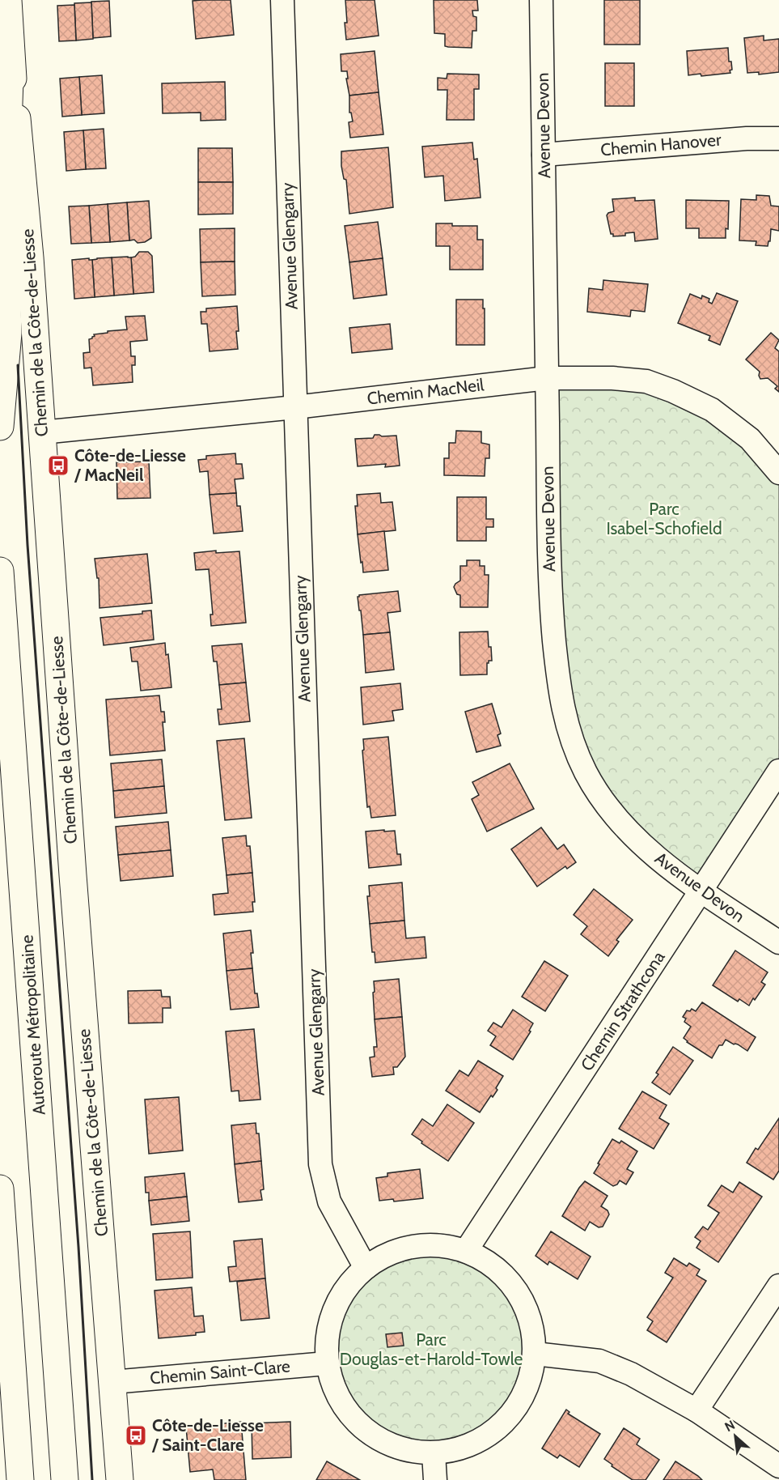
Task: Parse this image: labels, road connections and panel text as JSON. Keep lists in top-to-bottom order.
{
  "streets": {
    "main road": ["Chemin de la Côte-de-Liesse", "Autoroute Métropolitaine"],
    "street": [
      "Avenue Devon",
      "Chemin Hanover",
      "Avenue Glengarry",
      "Chemin MacNeil",
      "Chemin Strathcona",
      "Chemin Saint-Clare"
    ]
  },
  "crossings": [
    ["Avenue Devon", "Chemin Hanover"],
    ["Avenue Devon", "Chemin MacNeil"],
    ["Avenue Devon", "Chemin Strathcona"],
    ["Avenue Glengarry", "Chemin MacNeil"],
    ["Chemin de la Côte-de-Liesse", "Chemin MacNeil"],
    ["Chemin de la Côte-de-Liesse", "Chemin Saint-Clare"]
  ],
  "parks": ["Parc Isabel-Schofield", "Parc Douglas-et-Harold-Towle"],
  "places": {
    "bus stop": ["Côte-de-Liesse / MacNeil", "Côte-de-Liesse / Saint-Clare"]
  },
  "north": "top left"
}
